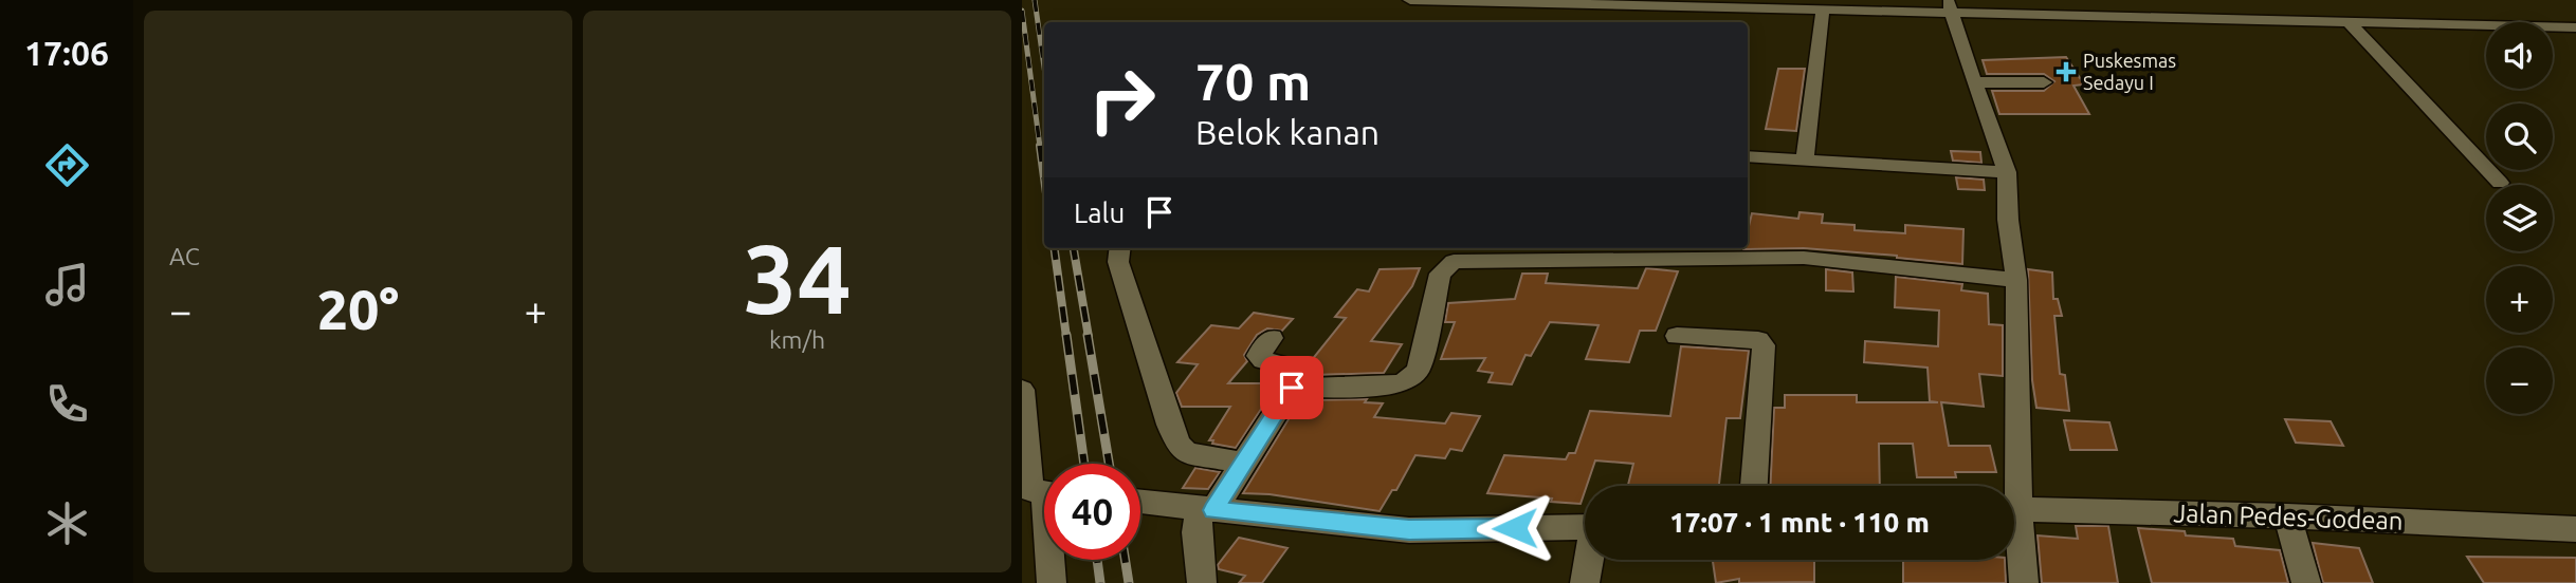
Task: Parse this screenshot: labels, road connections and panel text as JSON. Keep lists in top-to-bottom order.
{
  "streets": {
    "street": ["Jalan Pedes-Godean"]
  },
  "places": {
    "health": ["Puskesmas Sedayu I"]
  },
  "page": {
    "tabs": "17:06",
    "tile": [
      "AC",
      ["34", "km/h"]
    ],
    "map_buttons": ["+", "−"],
    "turn": ["70 m", "Belok kanan"],
    "then": "Lalu",
    "heat": ["−", "20°", "+"],
    "limit": "40",
    "trip": "17:07 · 1 mnt · 110 m"
  }
}
